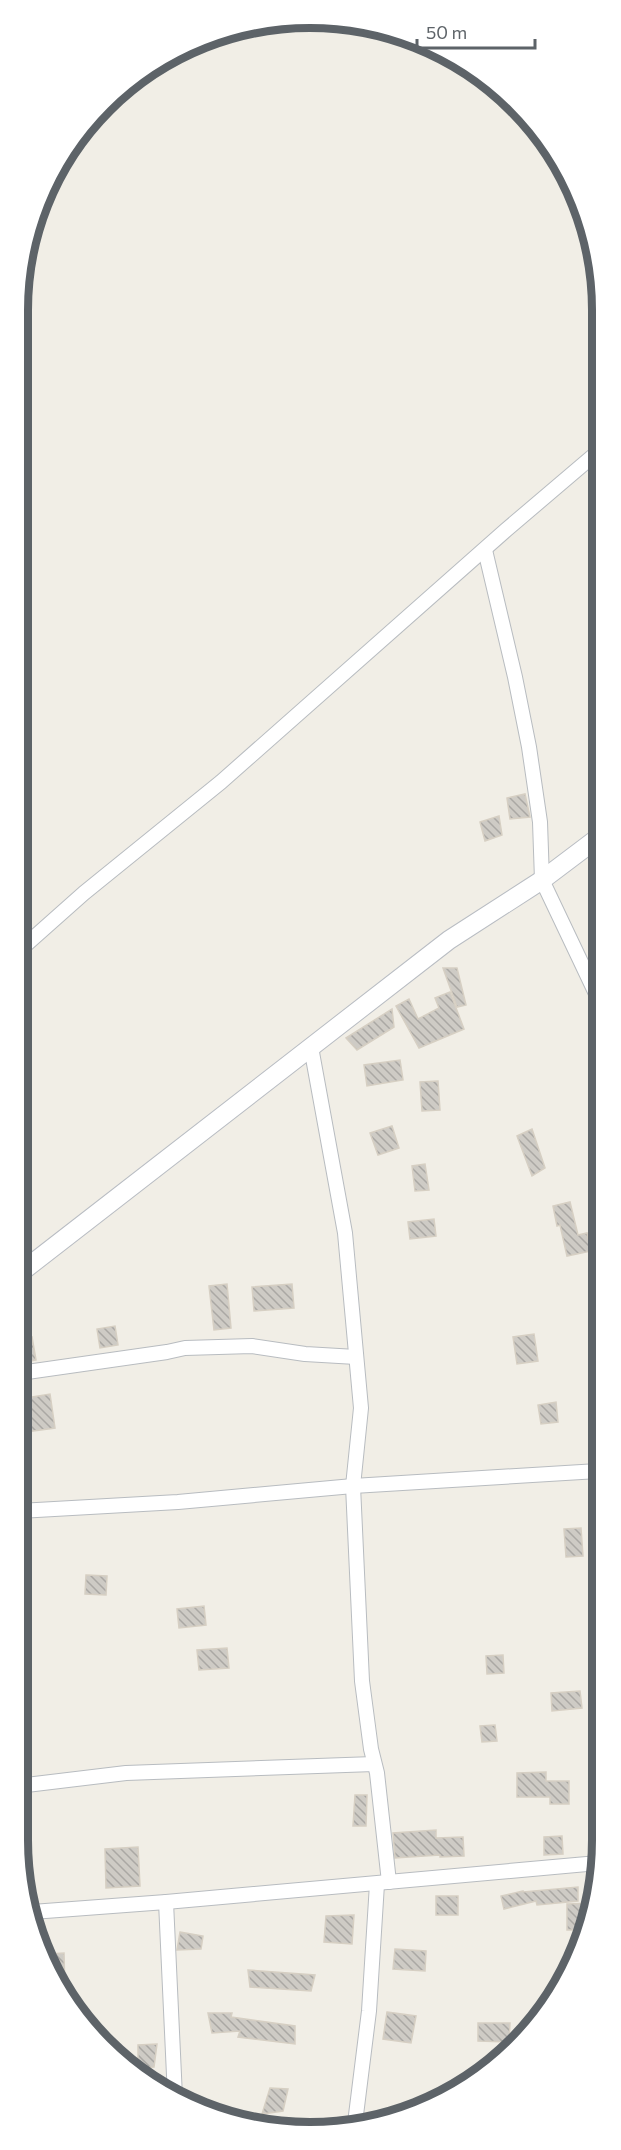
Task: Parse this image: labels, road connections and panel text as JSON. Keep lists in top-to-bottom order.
{
  "scale_bar": "50 m"
}
